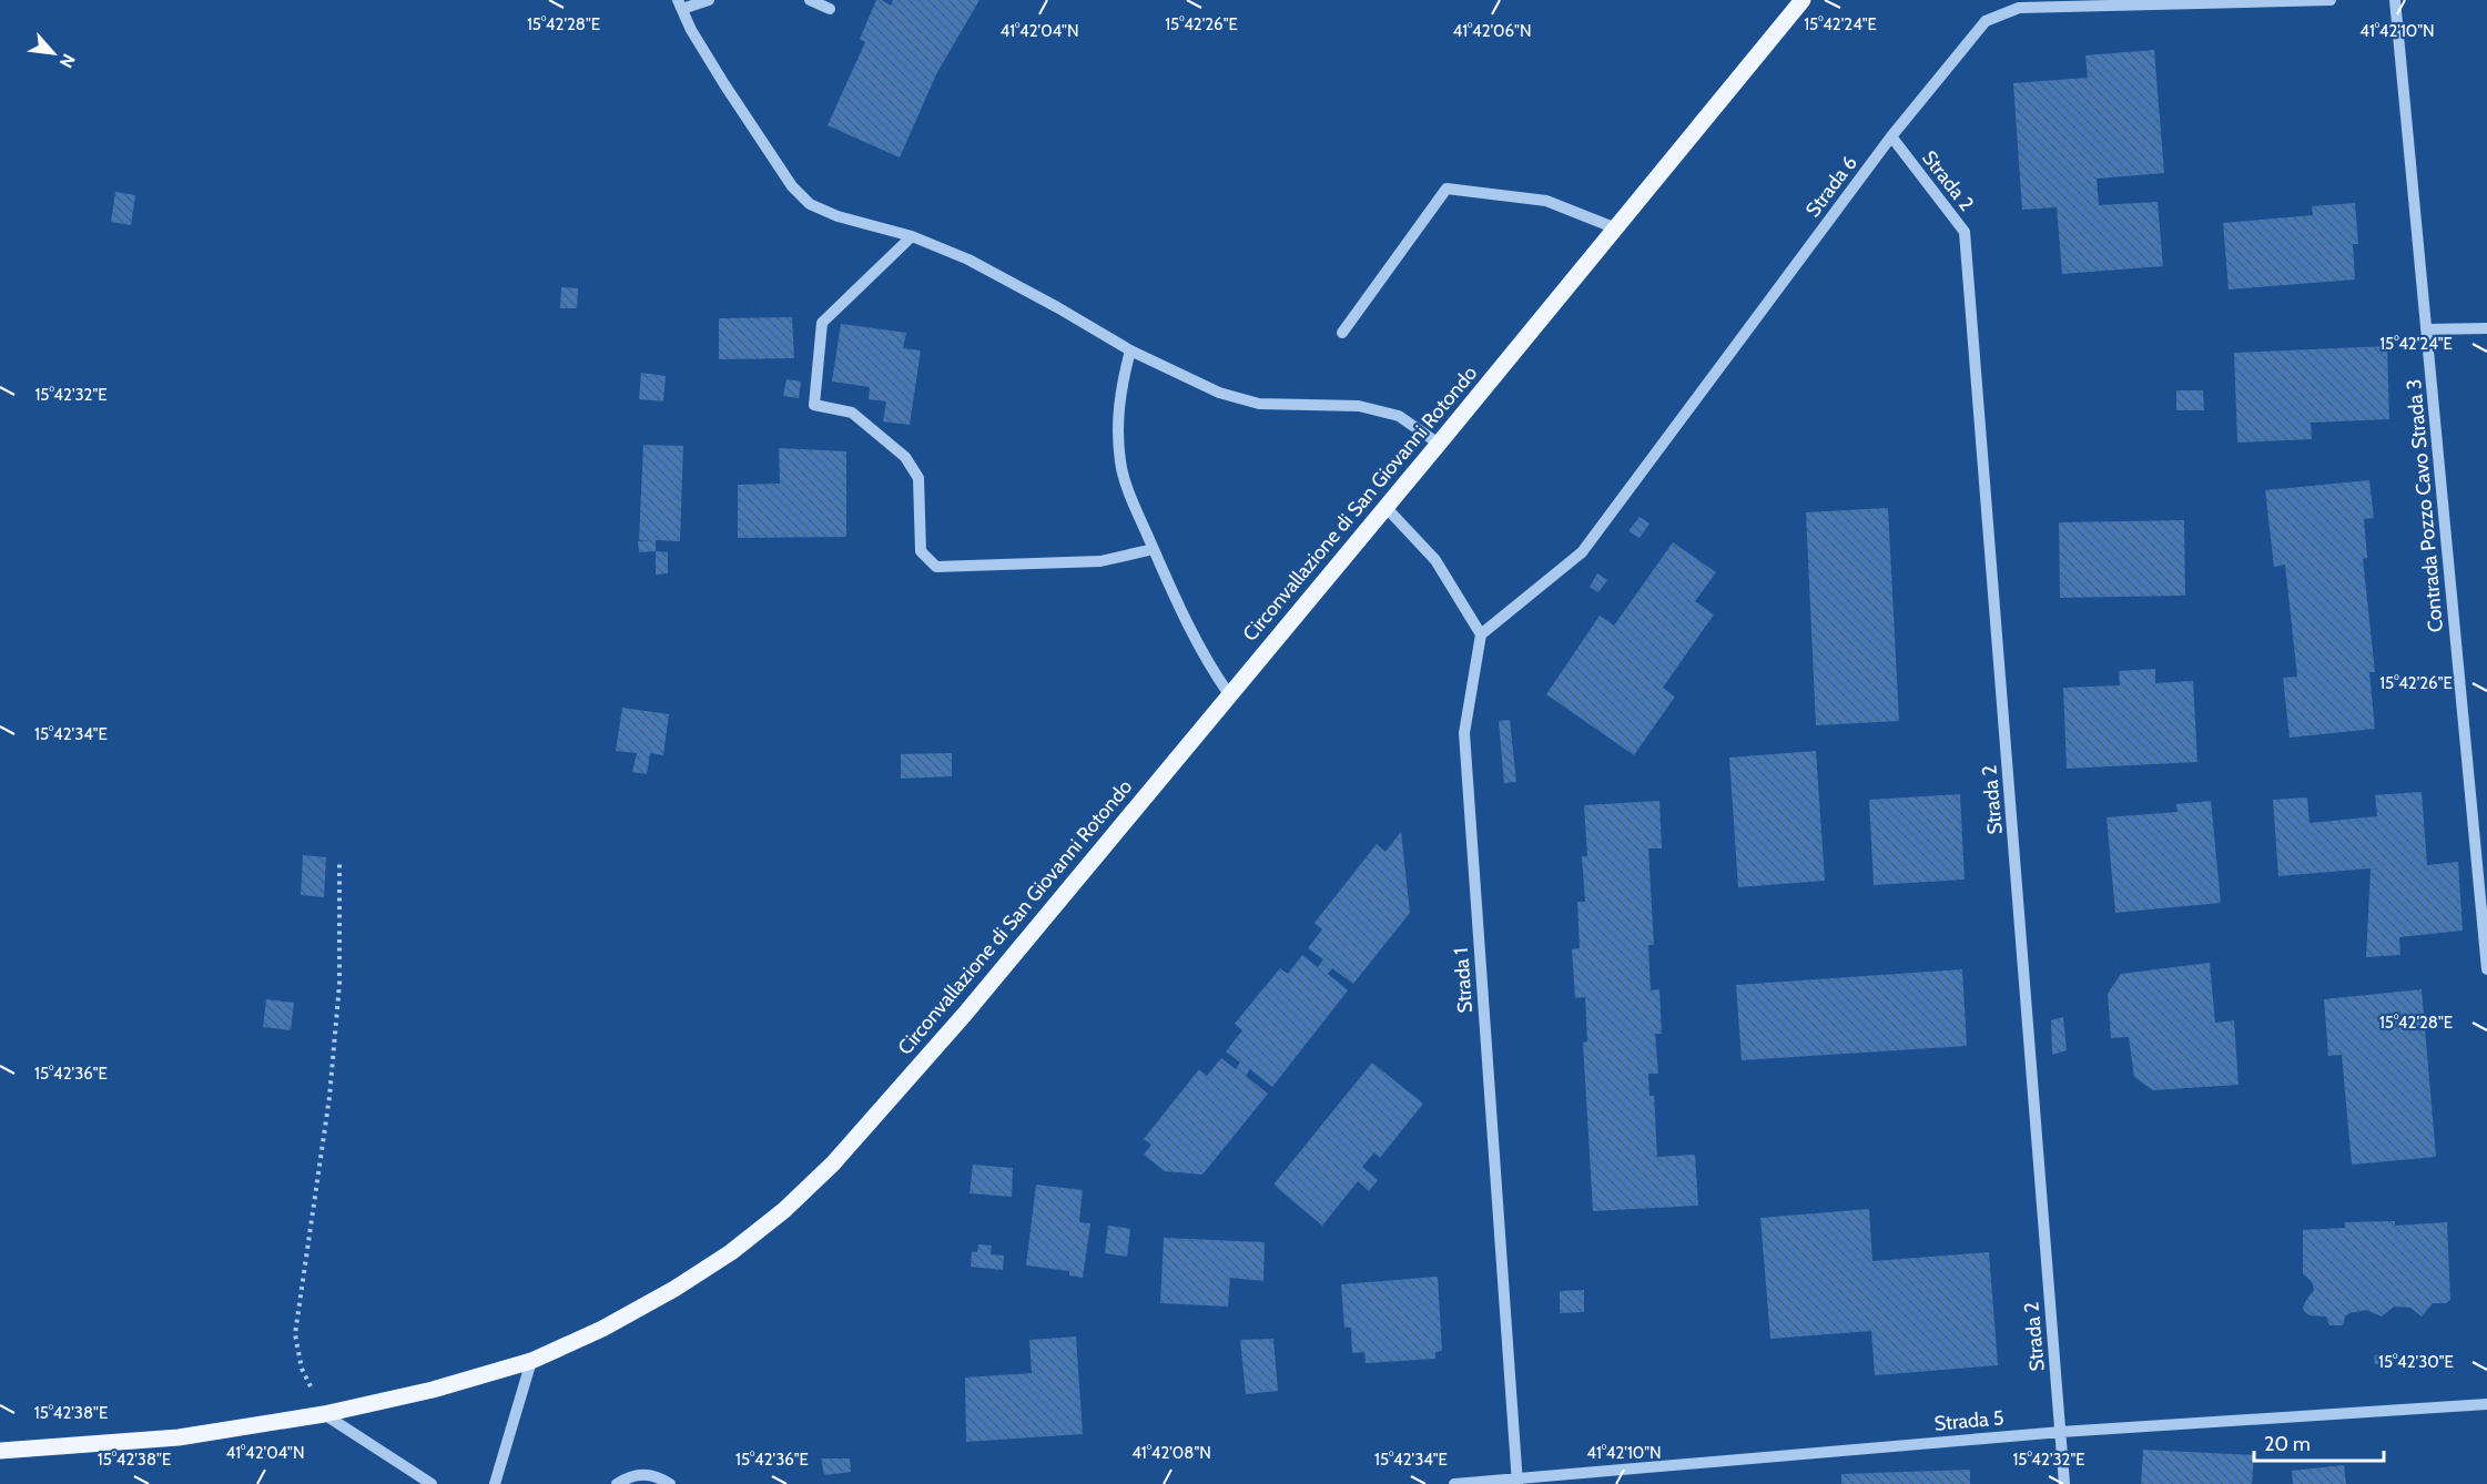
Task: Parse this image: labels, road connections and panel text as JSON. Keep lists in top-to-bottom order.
{
  "streets": {
    "main road": ["Circonvallazione di San Giovanni Rotondo"],
    "street": [
      "Strada 2",
      "Strada 6",
      "Contrada Pozzo Cavo Strada 3",
      "Strada 1",
      "Strada 5"
    ]
  },
  "crossings": [
    ["Strada 2", "Strada 6"],
    ["Strada 2", "Strada 5"],
    ["Strada 6", "Strada 1"],
    ["Strada 1", "Strada 5"]
  ],
  "scale_bar": "20 m",
  "north": "bottom right",
  "coordinates": [
    "15°42'26\"E",
    "15°42'24\"E",
    "15°42'28\"E",
    "41°42'04\"N",
    "41°42'06\"N",
    "41°42'10\"N",
    "15°42'32\"E",
    "15°42'34\"E",
    "15°42'36\"E",
    "15°42'30\"E",
    "15°42'38\"E",
    "41°42'08\"N"
  ]
}
